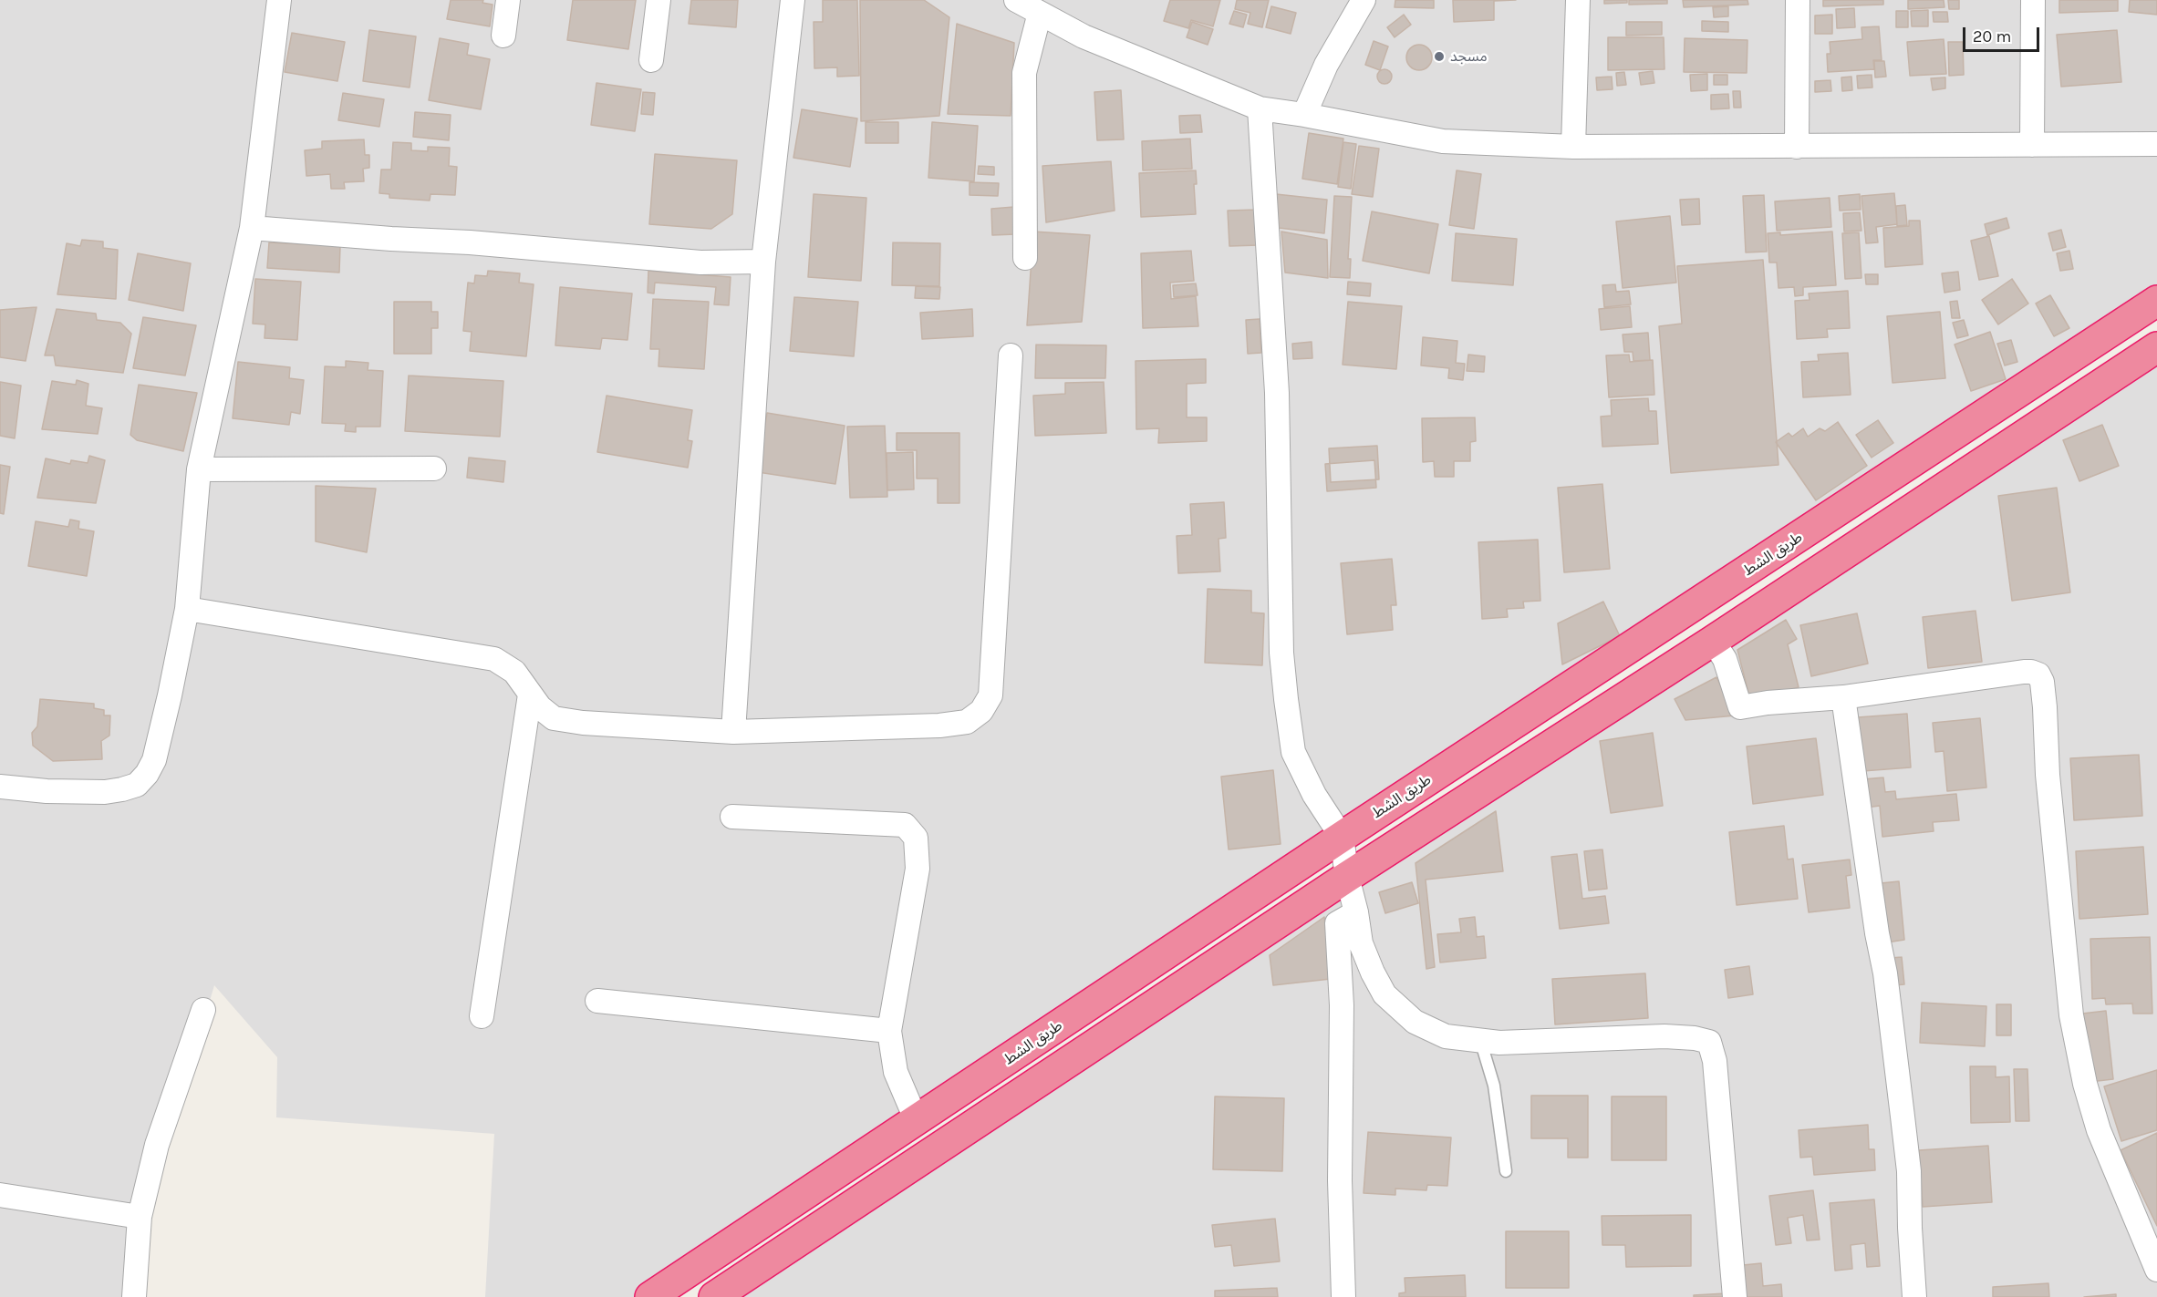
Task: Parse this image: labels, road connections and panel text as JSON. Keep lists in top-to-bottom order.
{
  "streets": {
    "highway": ["طريق الشط"]
  },
  "places": ["مسجد"],
  "scale_bar": "20 m"
}
